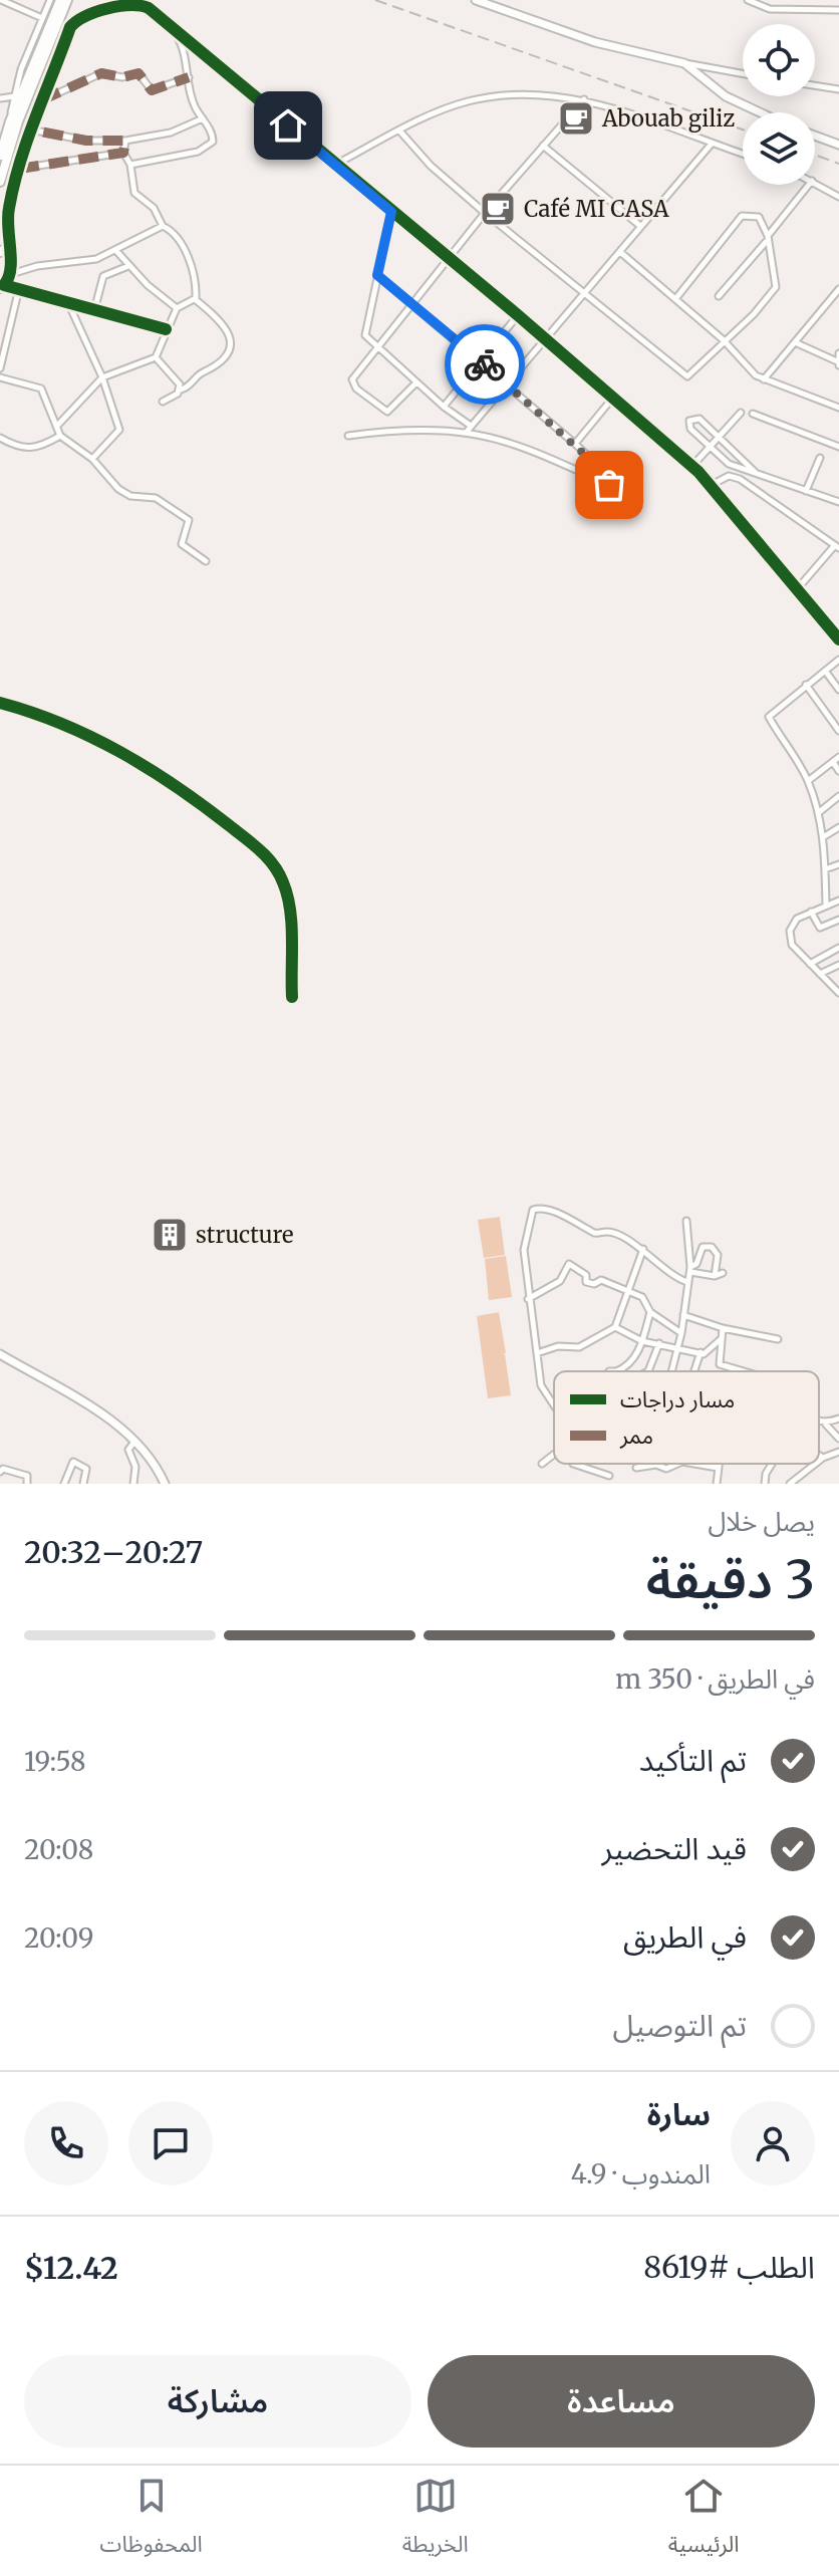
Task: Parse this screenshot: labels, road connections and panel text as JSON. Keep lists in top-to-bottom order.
{
  "places": {
    "cafe": ["Abouab giliz", "Café MI CASA"],
    "building": ["structure"]
  },
  "legend": ["مسار دراجات", "ممر"],
  "page": {
    "heading": ["3 دقيقة", "يصل خلال", "20:27–20:32"],
    "panel": [
      "سارة",
      "المندوب · 4.9",
      "الطلب #8619",
      "$12.42"
    ],
    "bar": "في الطريق · 350 m",
    "list": [
      ["تم التأكيد", "19:58"],
      ["قيد التحضير", "20:08"],
      ["في الطريق", "20:09"],
      "تم التوصيل"
    ],
    "buttons": ["مساعدة", "مشاركة"],
    "tabs": ["الرئيسية", "الخريطة", "المحفوظات"]
  }
}
